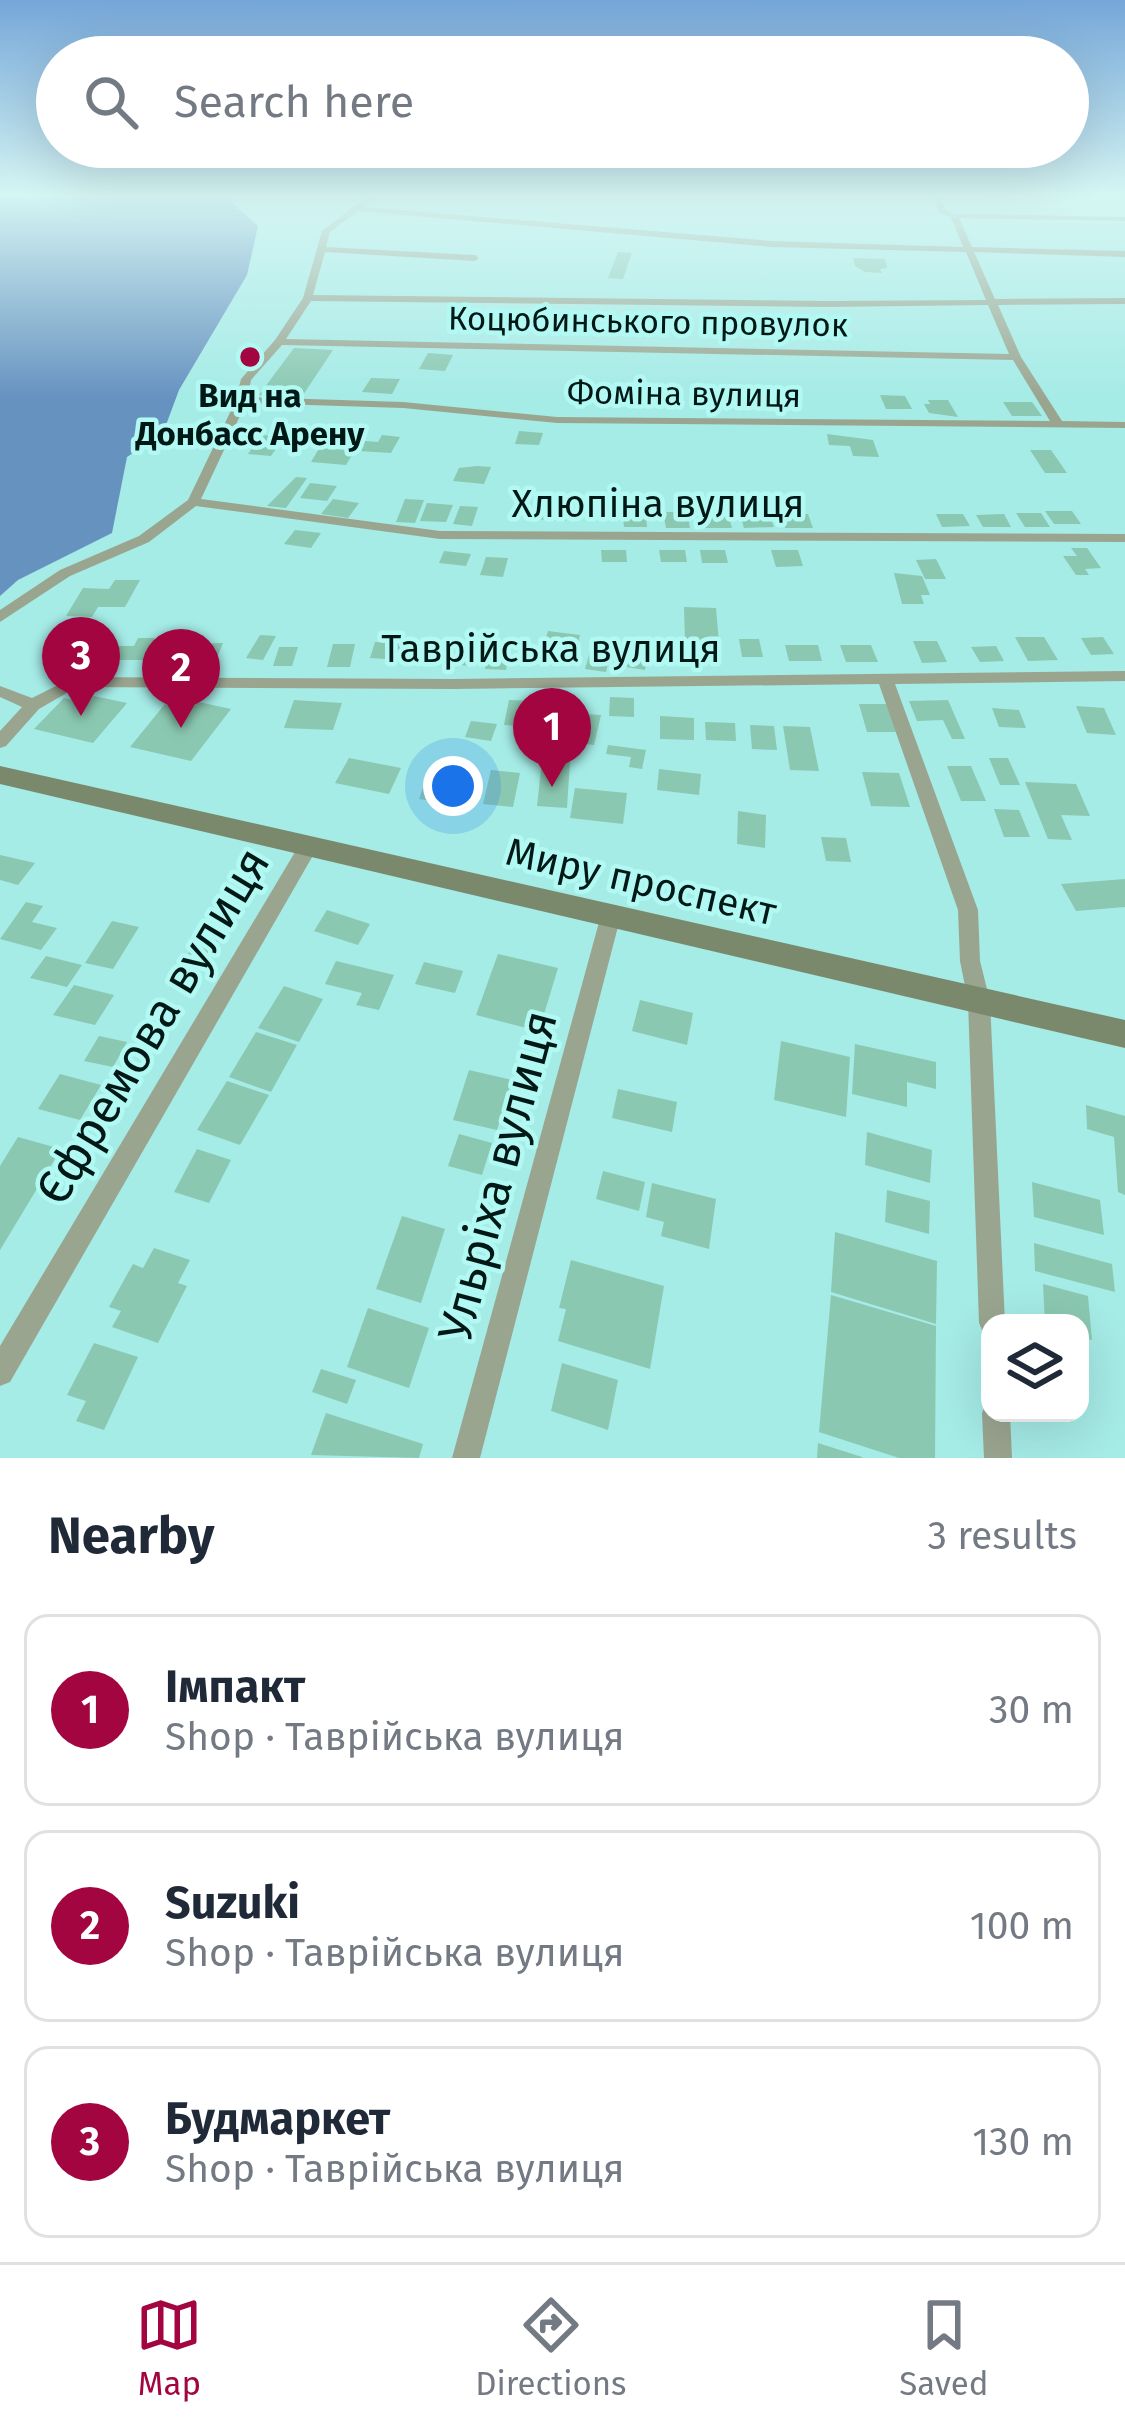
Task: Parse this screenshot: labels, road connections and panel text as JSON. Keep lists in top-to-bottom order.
{
  "streets": {
    "main road": ["Миру проспект"],
    "street": [
      "Коцюбинського провулок",
      "Фоміна вулиця",
      "Хлюпіна вулиця",
      "Таврійська вулиця",
      "Єфремова вулиця",
      "Ульріха вулиця"
    ]
  },
  "crossings": [
    ["Миру проспект", "Єфремова вулиця"],
    ["Миру проспект", "Ульріха вулиця"]
  ],
  "places": ["Вид на Донбасс Арену"],
  "page": {
    "search": "Search here",
    "pins": ["3", "2", "1"],
    "heading": ["Nearby", "3 results"],
    "list": [
      {
        "mark": "1",
        "name": "Iмпакт",
        "note": "Shop · Таврійська вулиця",
        "value": "30 m"
      },
      {
        "mark": "2",
        "name": "Suzuki",
        "note": "Shop · Таврійська вулиця",
        "value": "100 m"
      },
      {
        "mark": "3",
        "name": "Будмаркет",
        "note": "Shop · Таврійська вулиця",
        "value": "130 m"
      }
    ],
    "nav": ["Map", "Directions", "Saved"]
  }
}
